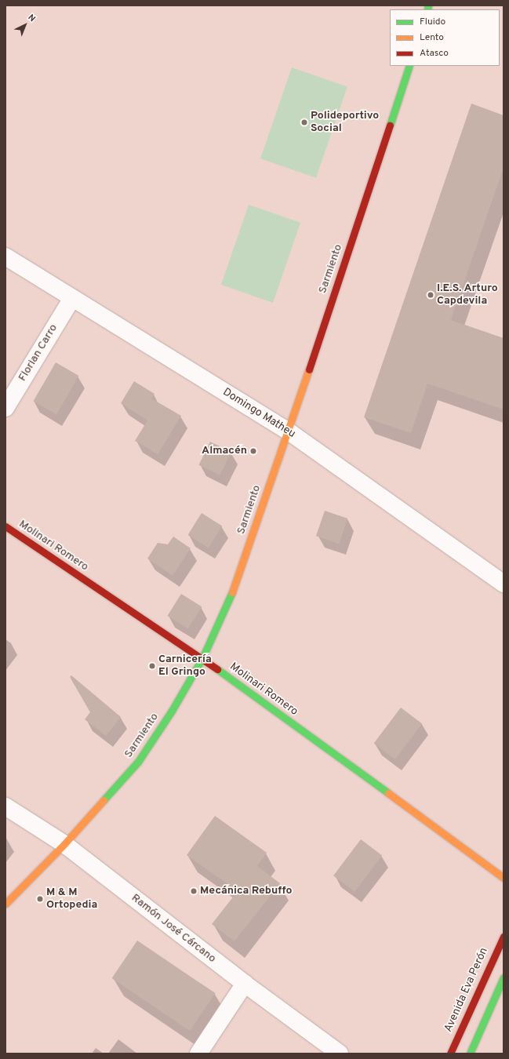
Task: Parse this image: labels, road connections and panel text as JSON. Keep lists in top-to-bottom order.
{
  "streets": {
    "main road": ["Sarmiento", "Molinari Romero", "Avenida Eva Perón"],
    "street": ["Florian Carro", "Domingo Matheu", "Ramón José Cárcano"]
  },
  "crossings": [
    ["Sarmiento", "Domingo Matheu"],
    ["Sarmiento", "Molinari Romero"],
    ["Sarmiento", "Ramón José Cárcano"],
    ["Florian Carro", "Domingo Matheu"]
  ],
  "places": [
    "Polideportivo Social",
    "I.E.S. Arturo Capdevila",
    "Almacén",
    "Carnicería El Gringo",
    "Mecánica Rebuffo",
    "M & M Ortopedia"
  ],
  "legend": ["Fluido", "Lento", "Atasco"],
  "north": "top right"
}
